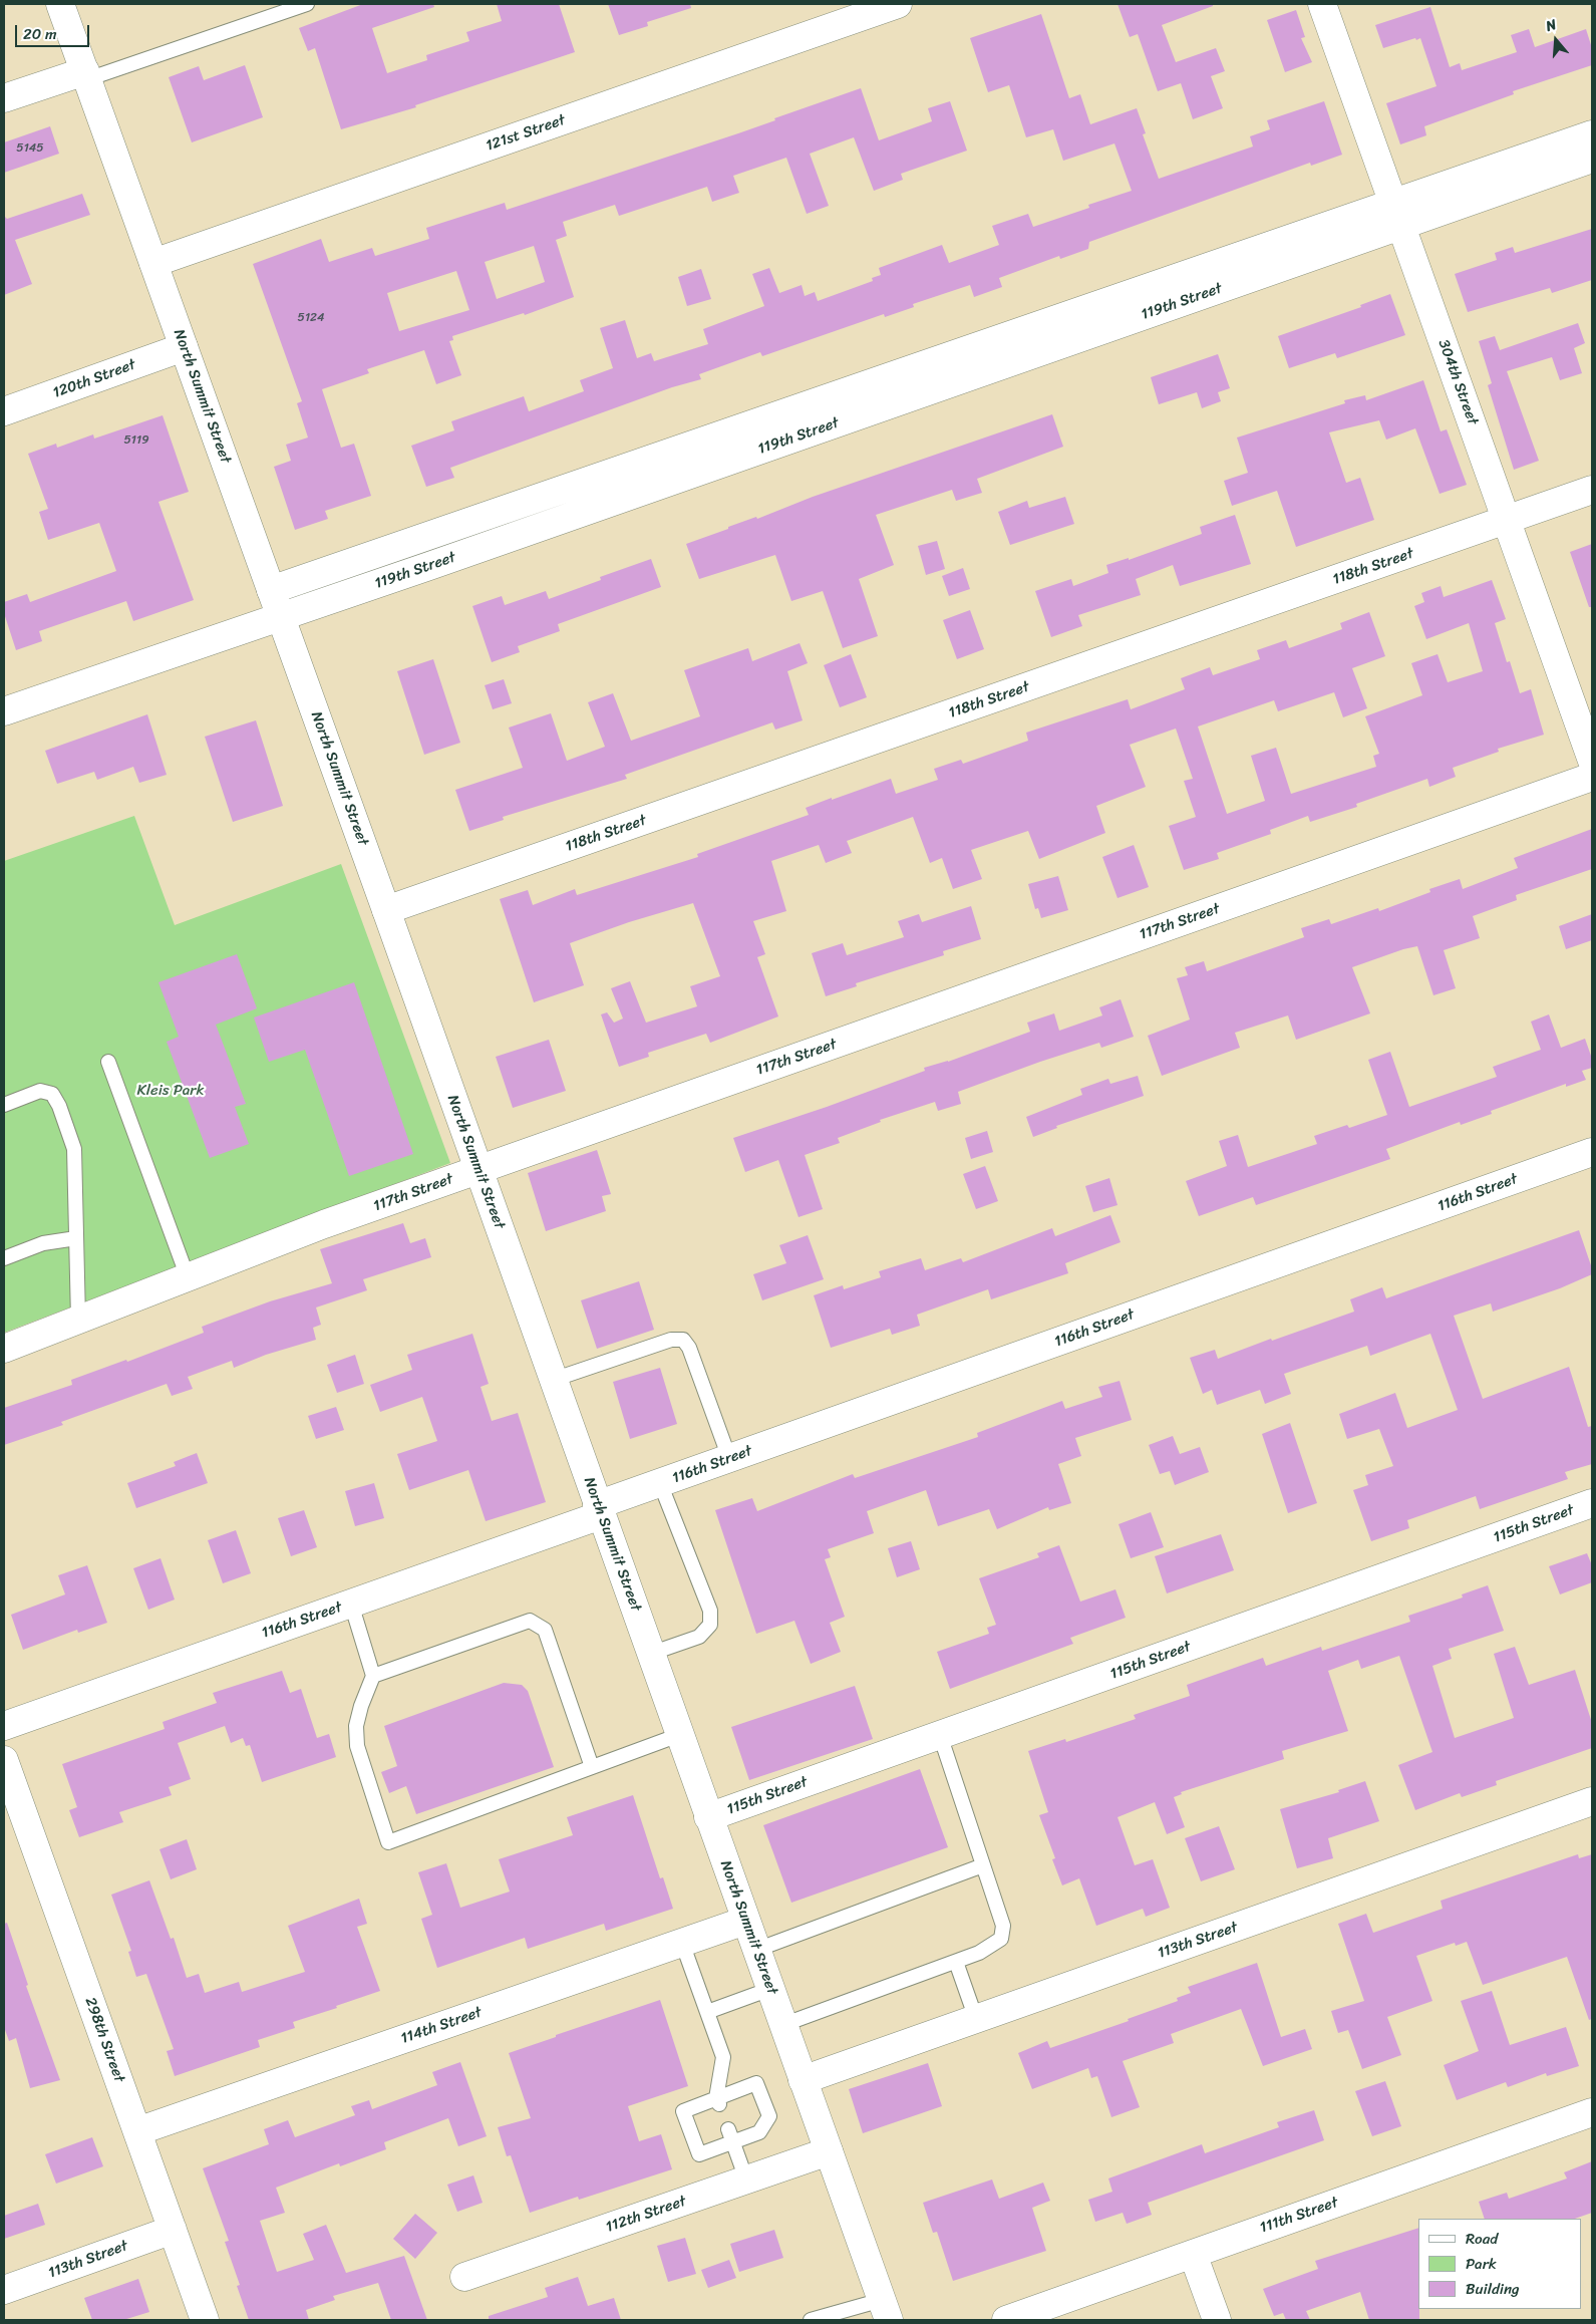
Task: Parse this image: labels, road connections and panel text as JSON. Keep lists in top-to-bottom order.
{
  "streets": {
    "street": [
      "121st Street",
      "119th Street",
      "120th Street",
      "304th Street",
      "North Summit Street",
      "118th Street",
      "117th Street",
      "116th Street",
      "115th Street",
      "113th Street",
      "114th Street",
      "298th Street",
      "112th Street",
      "111th Street"
    ]
  },
  "crossings": [
    ["121st Street", "North Summit Street"],
    ["119th Street", "304th Street"],
    ["119th Street", "North Summit Street"],
    ["120th Street", "North Summit Street"],
    ["304th Street", "118th Street"],
    ["North Summit Street", "118th Street"],
    ["North Summit Street", "117th Street"],
    ["North Summit Street", "116th Street"],
    ["North Summit Street", "115th Street"],
    ["North Summit Street", "113th Street"],
    ["North Summit Street", "114th Street"],
    ["North Summit Street", "112th Street"],
    ["113th Street", "298th Street"],
    ["114th Street", "298th Street"]
  ],
  "parks": ["Kleis Park"],
  "house_numbers": ["5145", "5124", "5119"],
  "legend": ["Road", "Park", "Building"],
  "scale_bar": "20 m",
  "north": "top"
}
